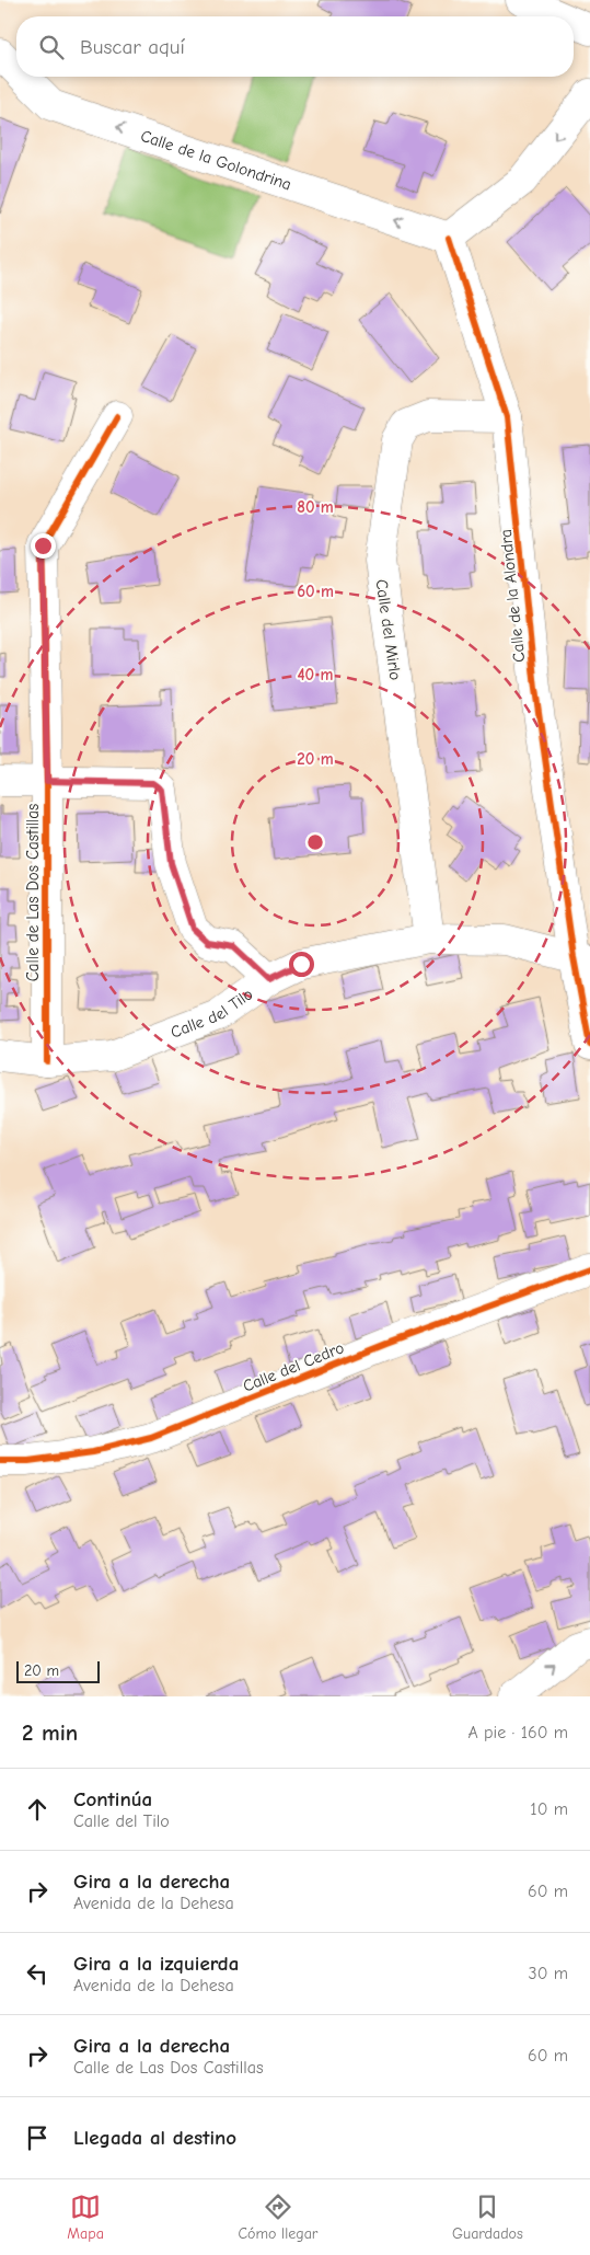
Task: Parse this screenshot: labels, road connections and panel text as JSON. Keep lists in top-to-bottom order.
{
  "streets": {
    "street": [
      "Calle de la Golondrina",
      "Calle de la Alondra",
      "Calle del Mirlo",
      "Calle de Las Dos Castillas",
      "Calle del Tilo",
      "Calle del Cedro"
    ]
  },
  "crossings": [
    ["Calle de la Golondrina", "Calle de la Alondra"],
    ["Calle de la Alondra", "Calle del Mirlo"],
    ["Calle de la Alondra", "Calle del Tilo"],
    ["Calle del Mirlo", "Calle del Tilo"],
    ["Calle de Las Dos Castillas", "Calle del Tilo"]
  ],
  "one_way": ["Calle de la Golondrina"],
  "scale_bar": "20 m",
  "page": {
    "search": "Buscar aquí",
    "scale": "20 m",
    "heading": ["2 min", "A pie · 160 m"],
    "list": [
      ["Continúa", "Calle del Tilo", "10 m"],
      ["Gira a la derecha", "Avenida de la Dehesa", "60 m"],
      ["Gira a la izquierda", "Avenida de la Dehesa", "30 m"],
      ["Gira a la derecha", "Calle de Las Dos Castillas", "60 m"],
      "Llegada al destino"
    ],
    "nav": ["Mapa", "Cómo llegar", "Guardados"]
  },
  "rings": [
    "80 m",
    "60 m",
    "40 m",
    "20 m"
  ]
}
